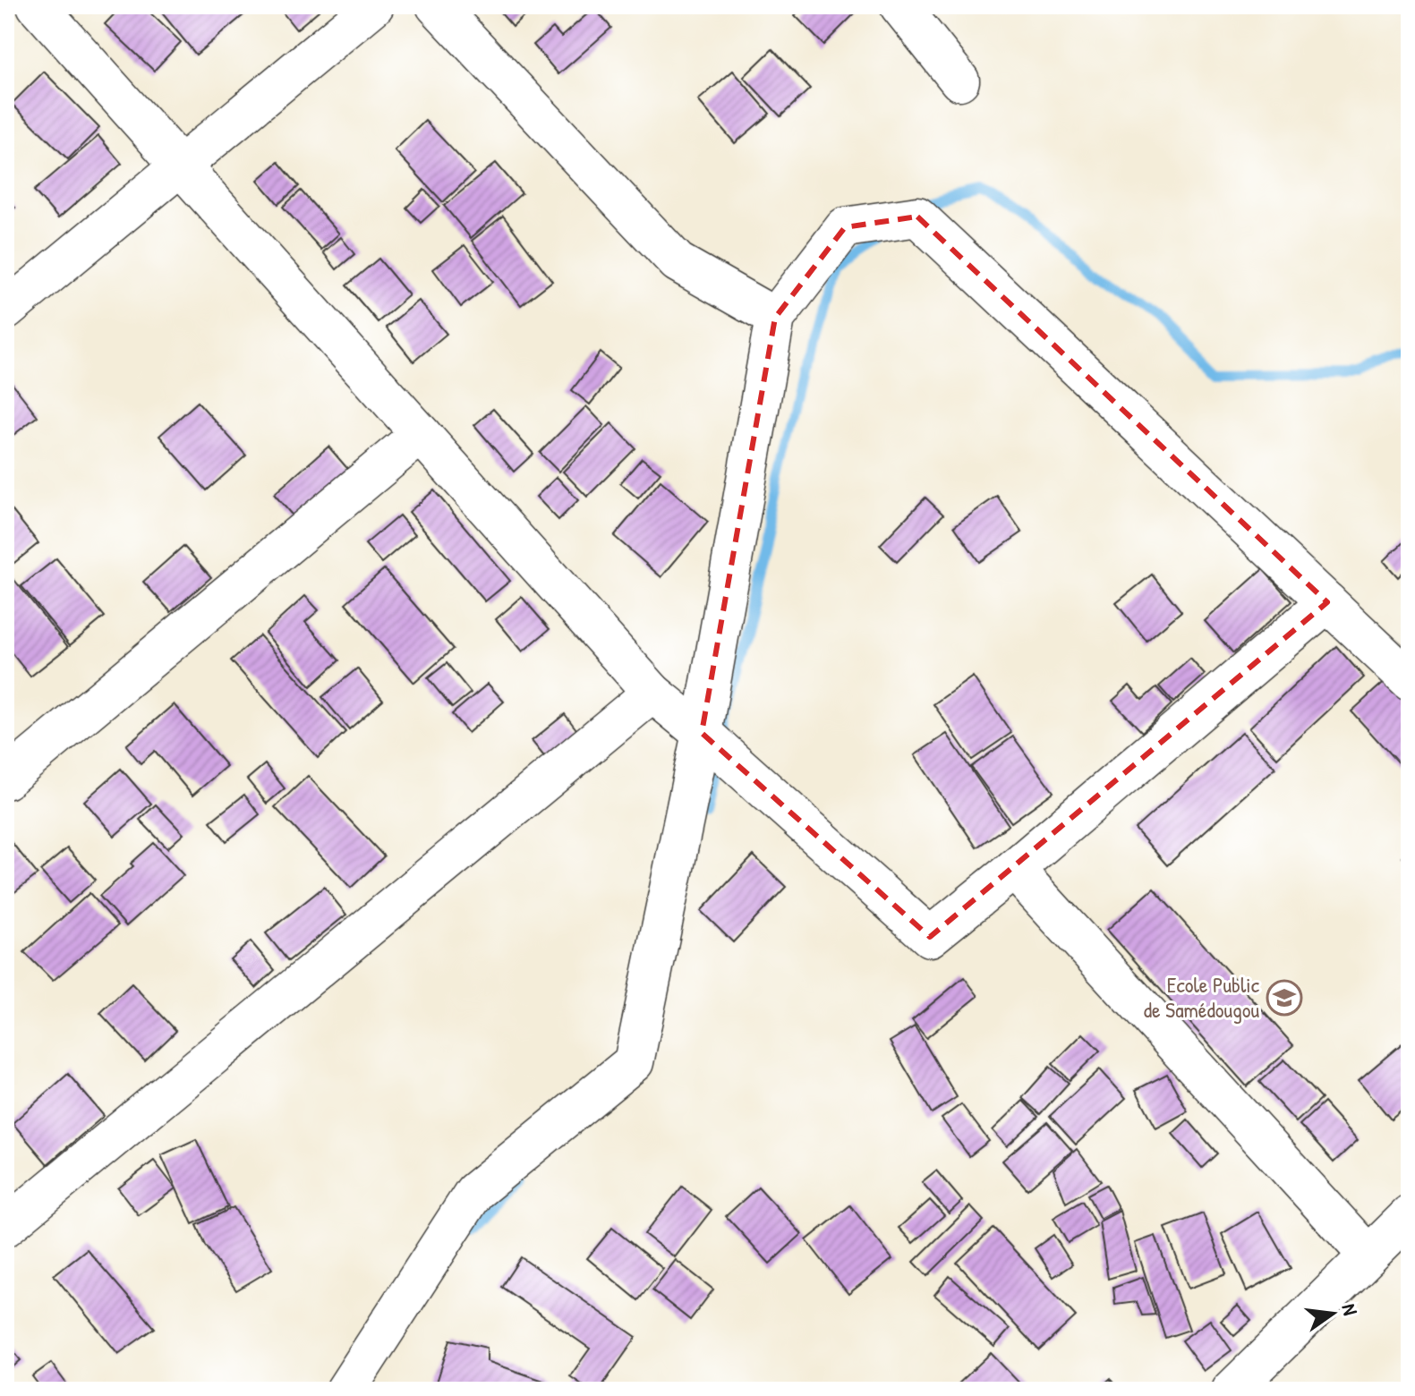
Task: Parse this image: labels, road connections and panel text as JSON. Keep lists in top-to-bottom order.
{
  "places": {
    "school or university": ["Ecole Public de Samédougou"]
  },
  "north": "right"
}
